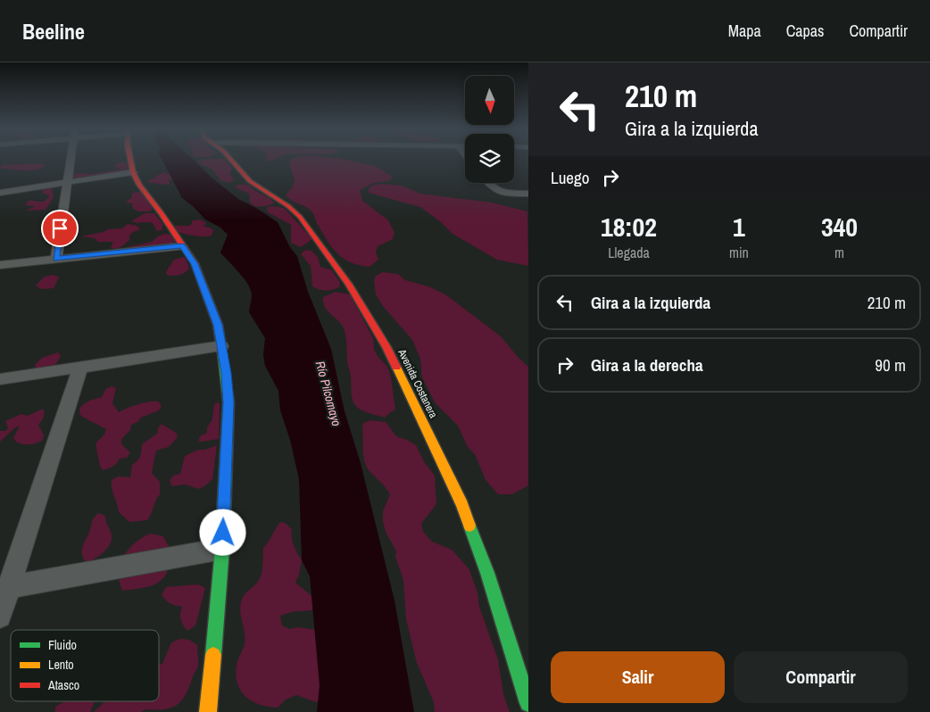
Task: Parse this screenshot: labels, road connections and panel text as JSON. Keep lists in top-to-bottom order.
{
  "streets": {
    "street": ["Avenida Costanera"]
  },
  "water": ["Río Pilcomayo"],
  "legend": ["Fluido", "Lento", "Atasco"],
  "north": "bottom",
  "page": {
    "header": "Beeline",
    "nav": ["Mapa", "Capas", "Compartir"],
    "turn": ["210 m", "Gira a la izquierda"],
    "then": "Luego",
    "eta": [
      "18:02",
      "Llegada",
      "1",
      "min",
      "340",
      "m"
    ],
    "list": [
      {
        "name": "Gira a la izquierda",
        "value": "210 m"
      },
      {
        "name": "Gira a la derecha",
        "value": "90 m"
      }
    ],
    "buttons": ["Salir", "Compartir"]
  }
}
